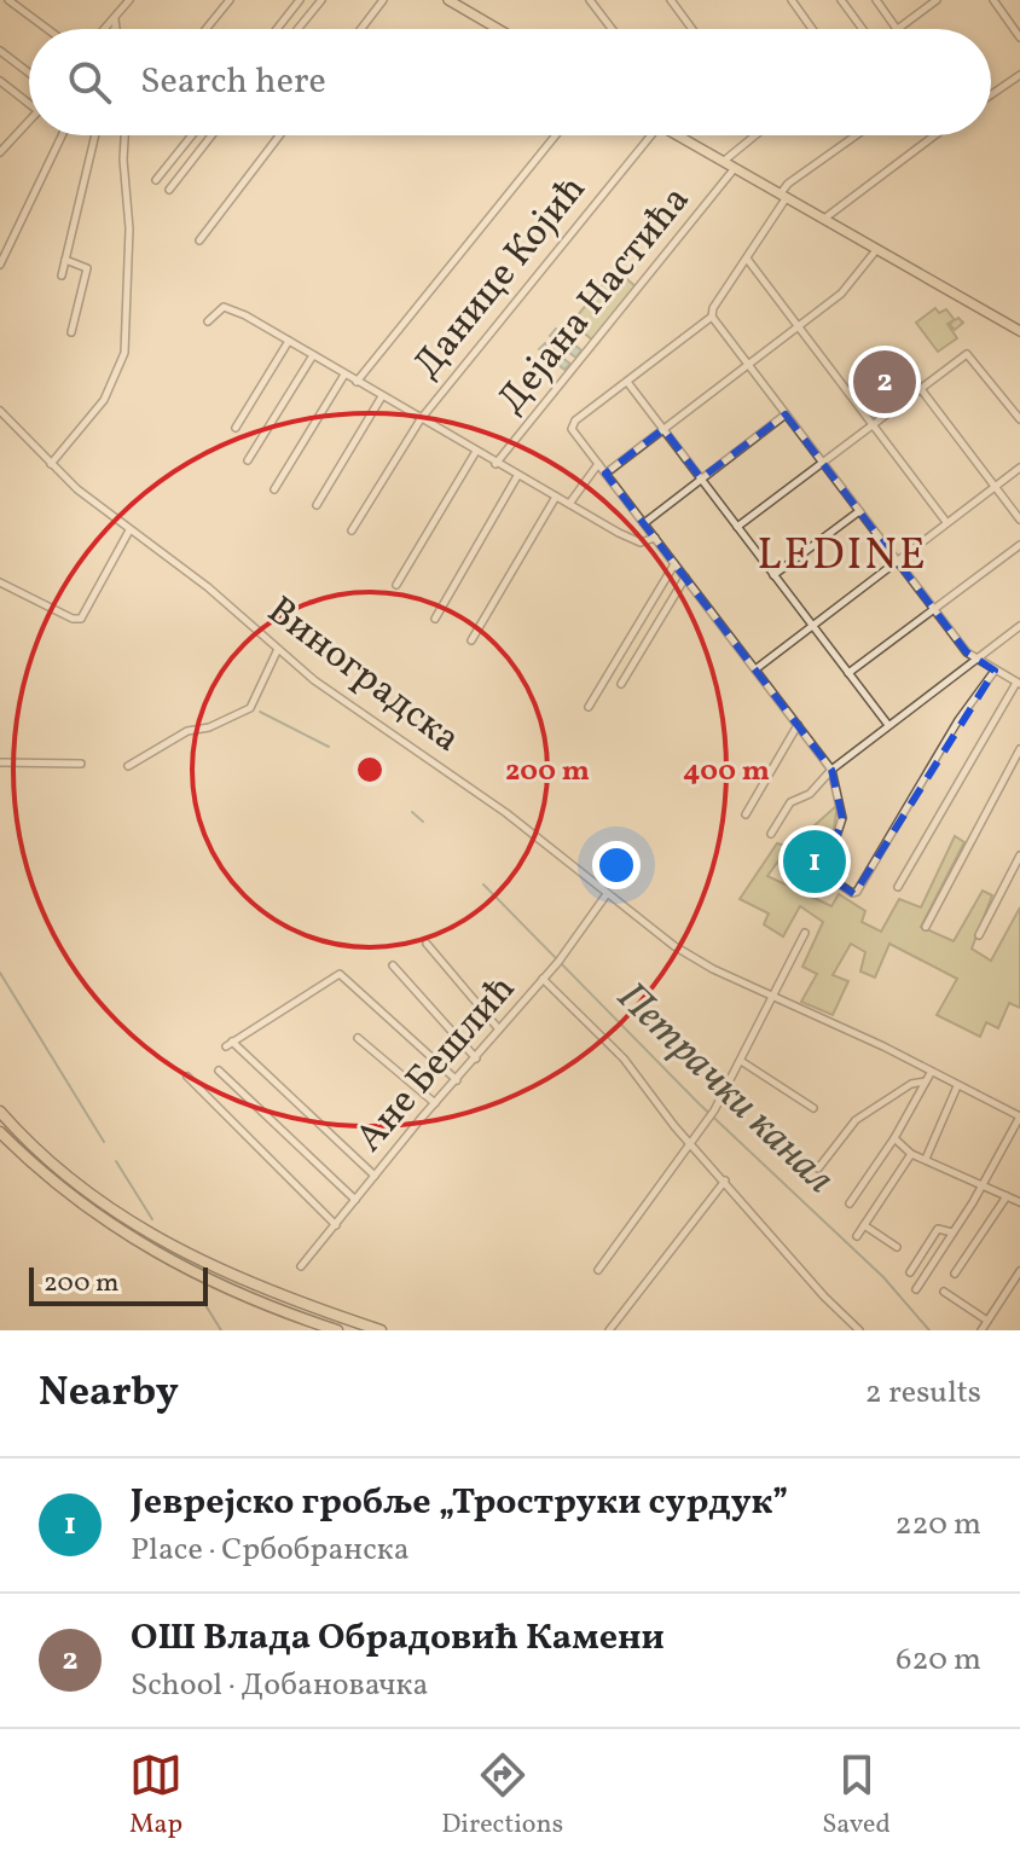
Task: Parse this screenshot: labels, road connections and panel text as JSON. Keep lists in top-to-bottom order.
{
  "streets": {
    "street": [
      "Данице Којић",
      "Дејана Настића",
      "Виноградска",
      "Ане Бешлић"
    ]
  },
  "crossings": [
    ["Виноградска", "Ане Бешлић"]
  ],
  "districts": ["LEDINE"],
  "water": ["Петрачки канал"],
  "scale_bar": "200 m",
  "page": {
    "search": "Search here",
    "pins": ["2", "1"],
    "scale": "200 m",
    "heading": ["Nearby", "2 results"],
    "list": [
      {
        "mark": "1",
        "name": "Јеврејско гробље „Троструки сурдук”",
        "note": "Place · Србобранска",
        "value": "220 m"
      },
      {
        "mark": "2",
        "name": "ОШ Влада Обрадовић Камени",
        "note": "School · Добановачка",
        "value": "620 m"
      }
    ],
    "nav": ["Map", "Directions", "Saved"]
  },
  "rings": ["200 m", "400 m"]
}
